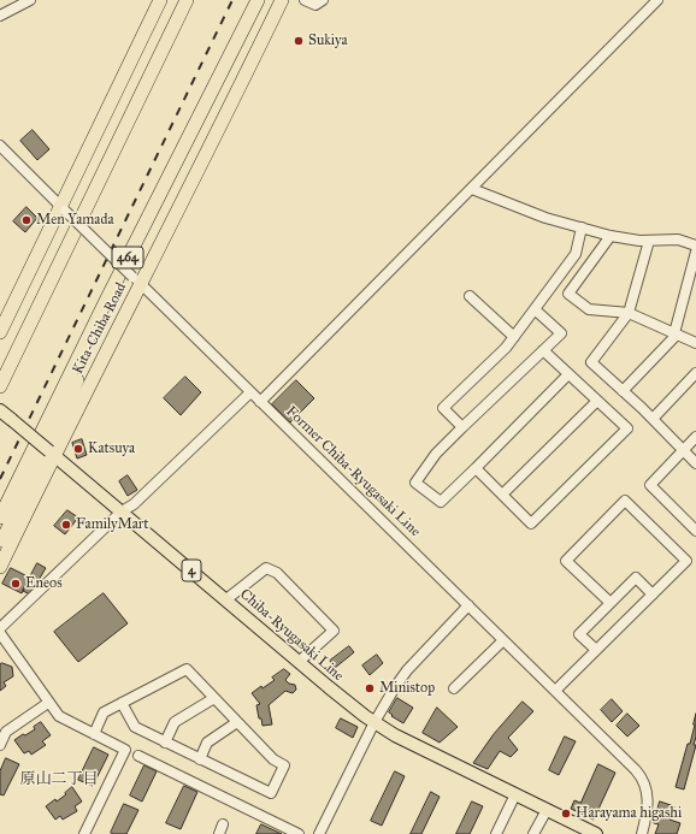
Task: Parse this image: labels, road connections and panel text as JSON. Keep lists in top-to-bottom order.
{
  "streets": {
    "highway": ["464", "Kita-Chiba Road"],
    "main road": ["4", "Chiba-Ryugasaki Line"],
    "street": ["Former Chiba-Ryugasaki Line"]
  },
  "crossings": [
    ["Kita-Chiba Road", "Former Chiba-Ryugasaki Line"],
    ["Kita-Chiba Road", "Chiba-Ryugasaki Line"]
  ],
  "districts": ["原山二丁目"],
  "places": [
    "Sukiya",
    "Men Yamada",
    "Katsuya",
    "FamilyMart",
    "Eneos",
    "Ministop",
    "Harayama higashi"
  ]
}
